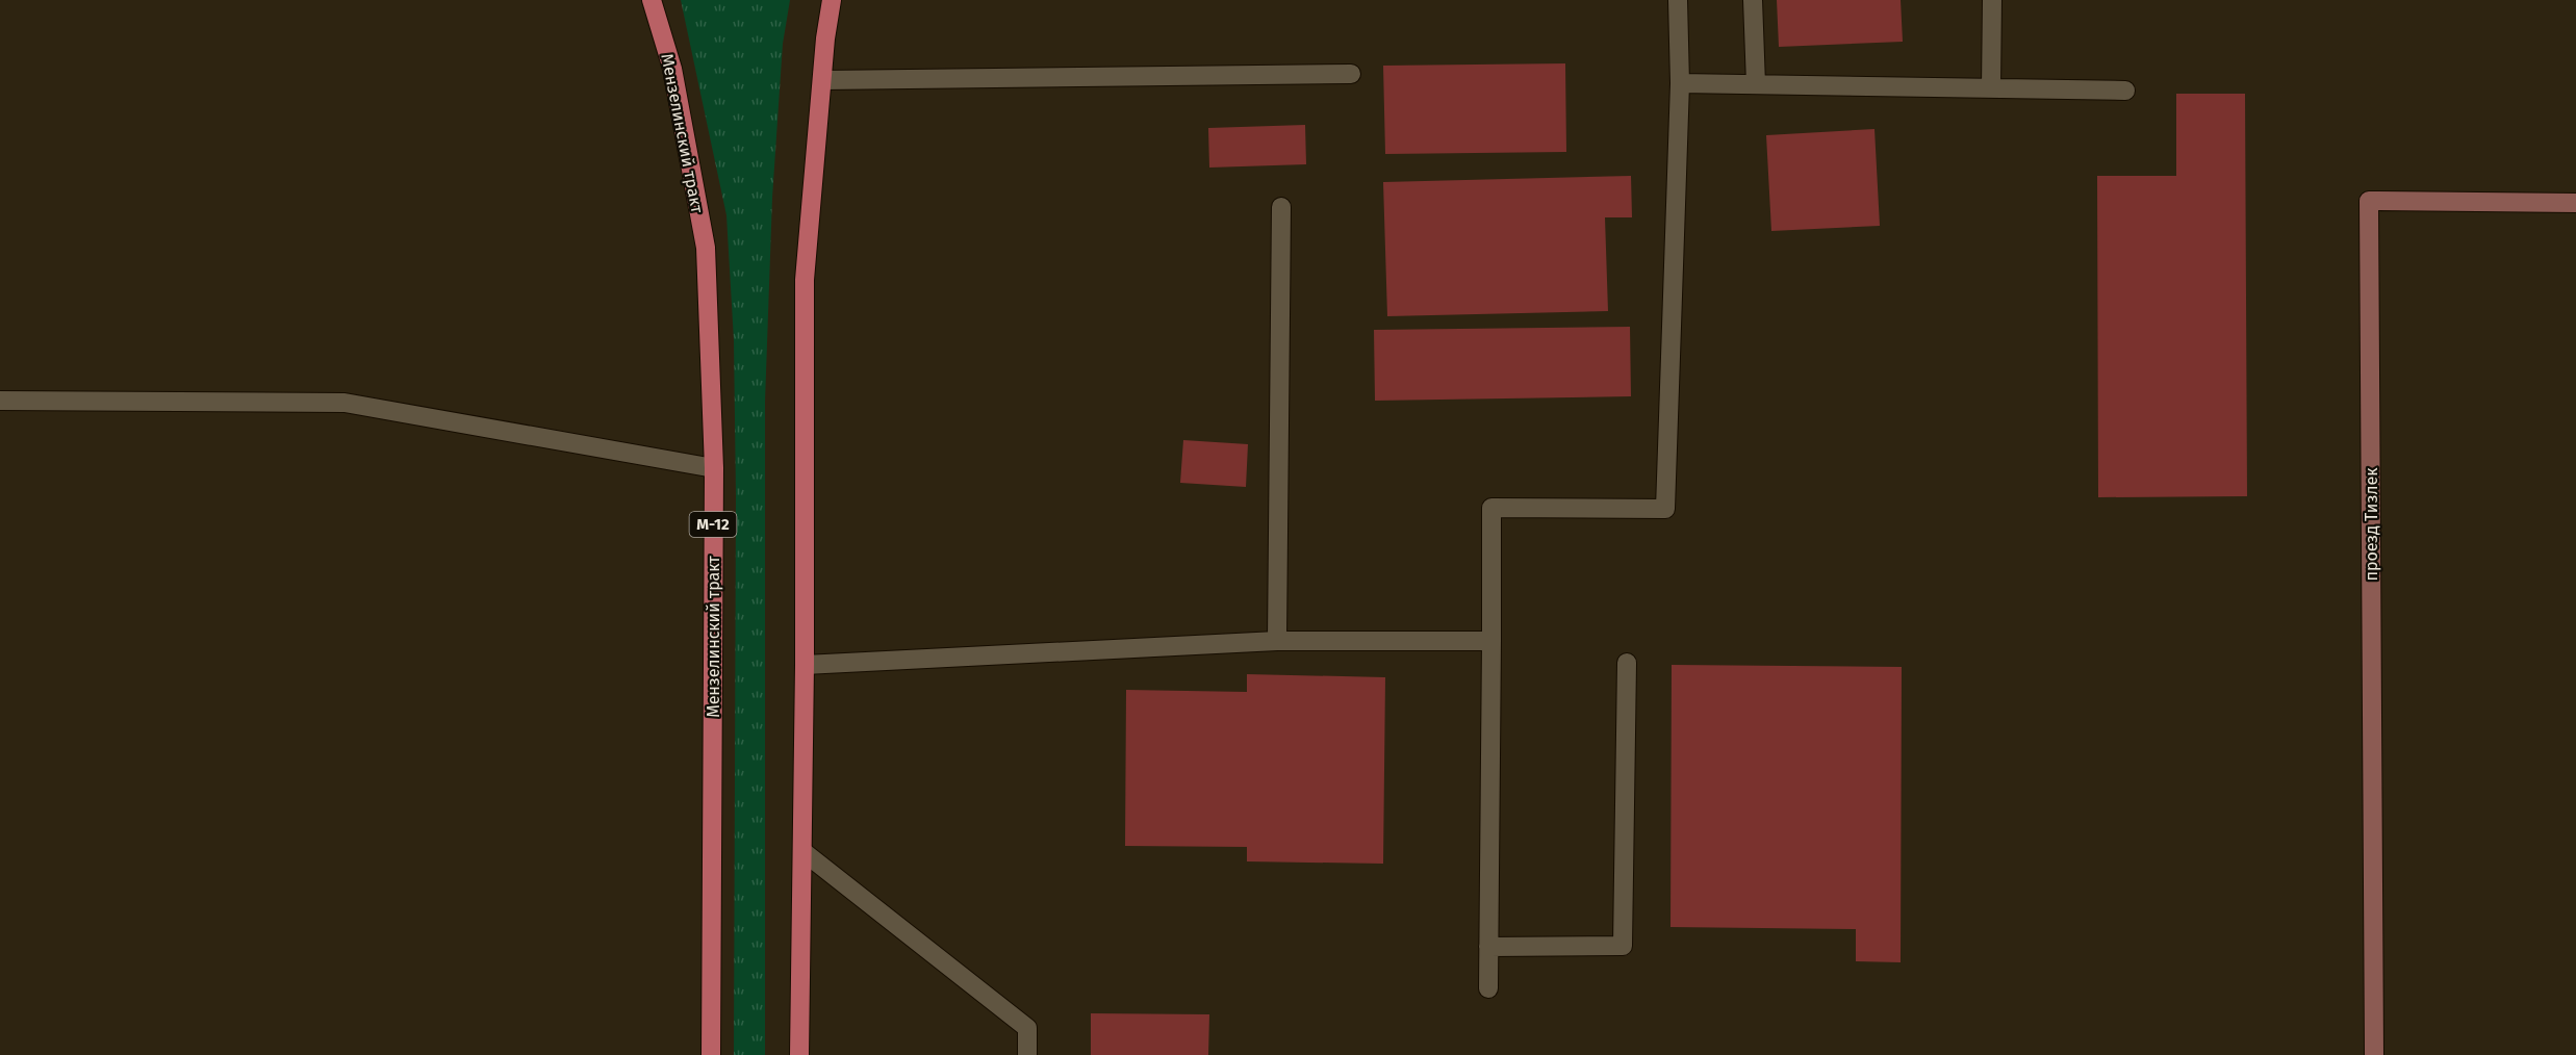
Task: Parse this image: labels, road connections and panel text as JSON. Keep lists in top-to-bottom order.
{
  "streets": {
    "main road": ["Мензелинский тракт", "М-12"],
    "street": ["проезд Тизлек"]
  }
}
